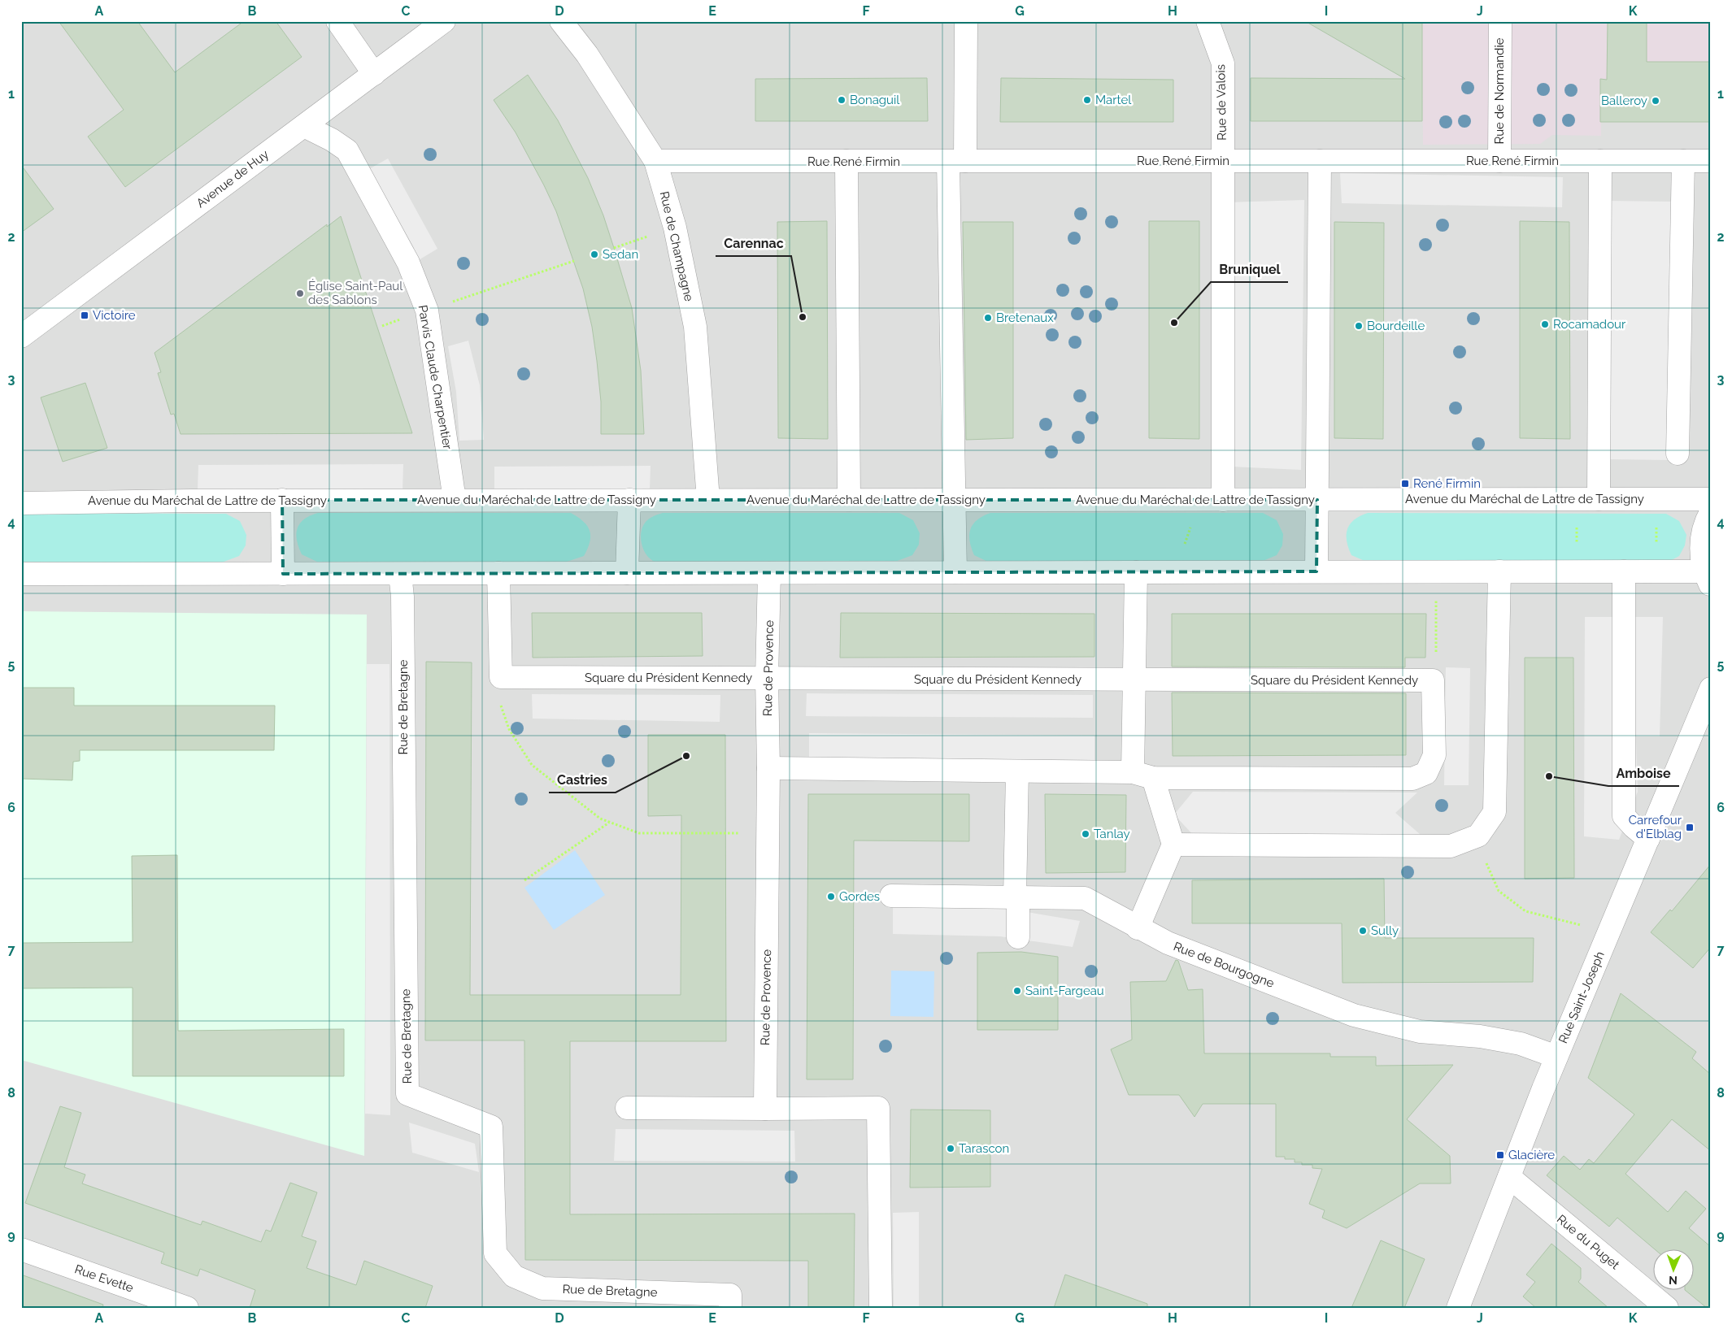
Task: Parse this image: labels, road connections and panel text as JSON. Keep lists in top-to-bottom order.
{
  "streets": {
    "street": [
      "Rue de Normandie",
      "Rue de Valois",
      "Rue René Firmin",
      "Avenue de Huy",
      "Rue de Champagne",
      "Parvis Claude Charpentier",
      "Avenue du Maréchal de Lattre de Tassigny",
      "Rue de Provence",
      "Square du Président Kennedy",
      "Rue de Bretagne",
      "Rue de Bourgogne",
      "Rue Saint-Joseph",
      "Rue du Puget",
      "Rue Evette"
    ]
  },
  "crossings": [
    ["Rue de Normandie", "Rue René Firmin"],
    ["Rue de Valois", "Rue René Firmin"],
    ["Rue de Valois", "Avenue du Maréchal de Lattre de Tassigny"],
    ["Rue René Firmin", "Rue de Champagne"],
    ["Avenue de Huy", "Parvis Claude Charpentier"],
    ["Rue de Champagne", "Avenue du Maréchal de Lattre de Tassigny"],
    ["Parvis Claude Charpentier", "Avenue du Maréchal de Lattre de Tassigny"],
    ["Rue de Provence", "Square du Président Kennedy"],
    ["Rue de Bourgogne", "Rue Saint-Joseph"],
    ["Rue Saint-Joseph", "Rue du Puget"]
  ],
  "places": {
    "other": [
      "Bonaguil",
      "Martel",
      "Balleroy",
      "Sedan",
      "Église Saint-Paul des Sablons",
      "Carennac",
      "Bretenaux",
      "Bruniquel",
      "Rocamadour",
      "Bourdeille",
      "Castries",
      "Amboise",
      "Tanlay",
      "Gordes",
      "Sully",
      "Saint-Fargeau",
      "Tarascon"
    ],
    "transit": [
      "Victoire",
      "René Firmin",
      "Carrefour d'Elblag",
      "Glacière"
    ]
  },
  "north": "bottom",
  "grid": {
    "columns": [
      "A",
      "B",
      "C",
      "D",
      "E",
      "F",
      "G",
      "H",
      "I",
      "J",
      "K"
    ],
    "rows": [
      "1",
      "2",
      "3",
      "4",
      "5",
      "6",
      "7",
      "8",
      "9"
    ]
  }
}
